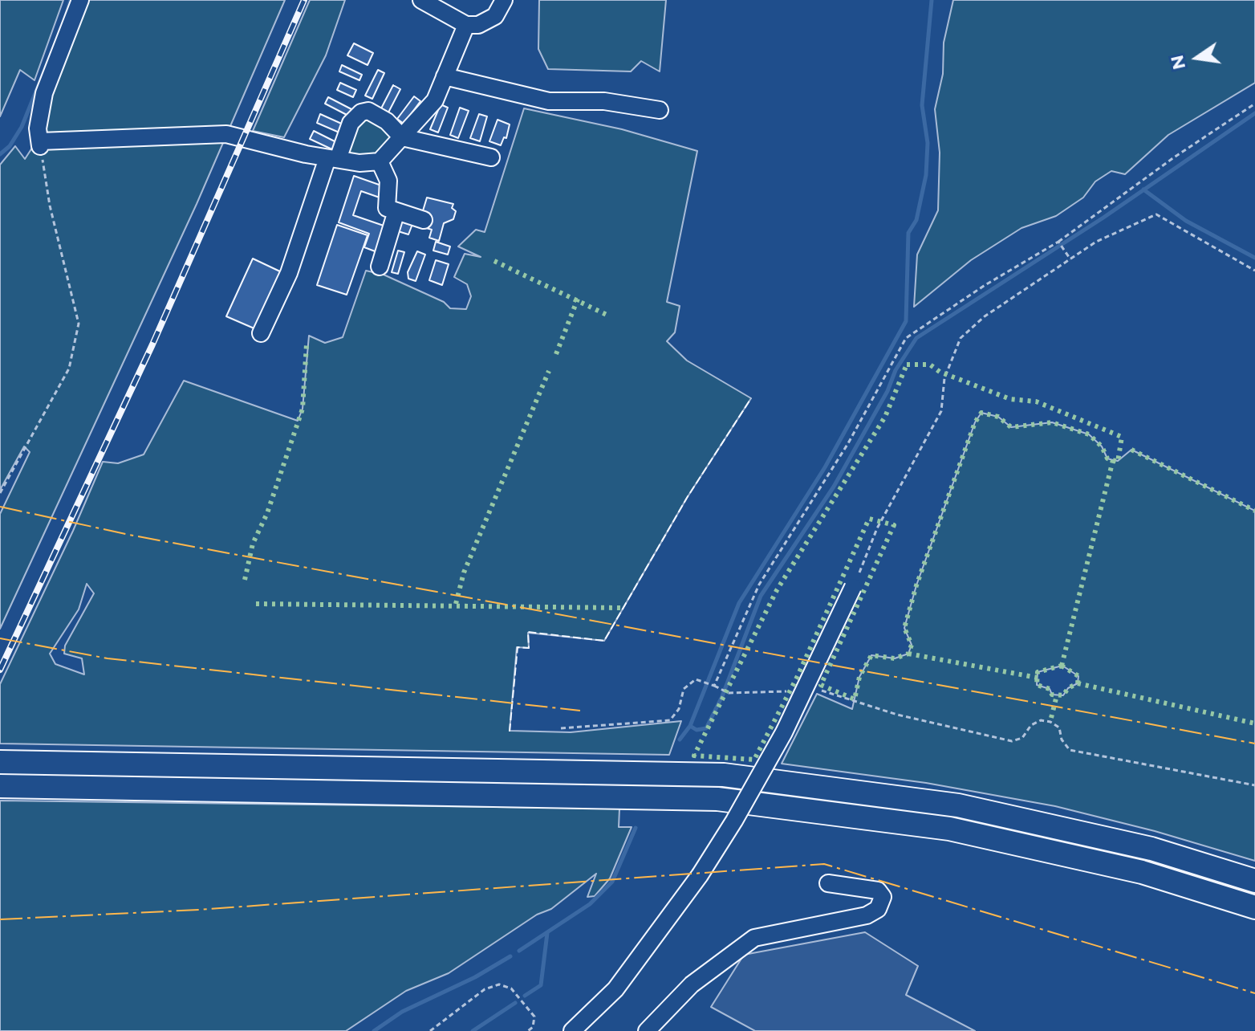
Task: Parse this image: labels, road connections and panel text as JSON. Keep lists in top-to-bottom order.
{
  "north": "left"
}
